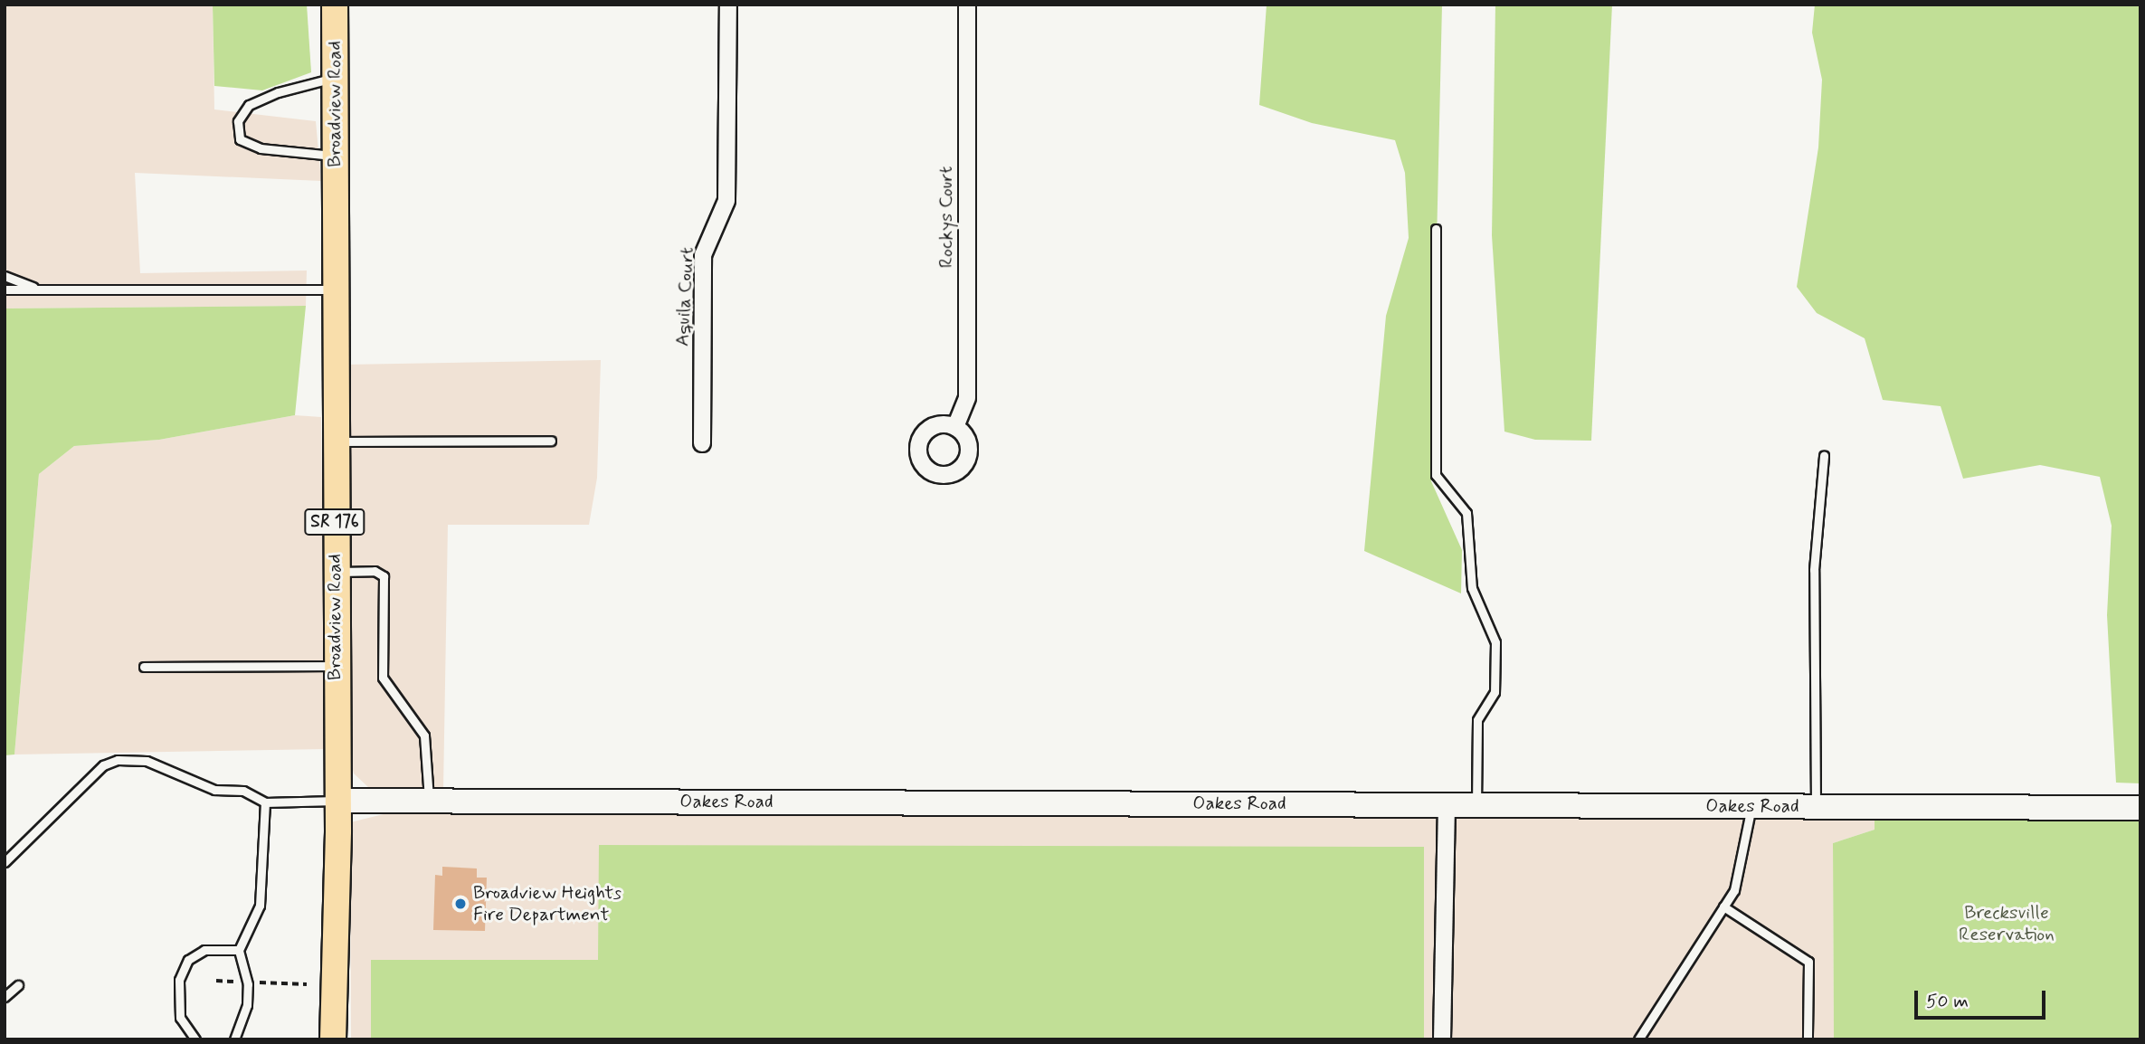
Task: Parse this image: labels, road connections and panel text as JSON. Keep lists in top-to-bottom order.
{
  "streets": {
    "main road": ["Broadview Road", "SR 176"],
    "street": ["Rockys Court", "Aquila Court", "Oakes Road"]
  },
  "crossings": [
    ["Broadview Road", "Oakes Road"]
  ],
  "parks": ["Brecksville Reservation"],
  "places": ["Broadview Heights Fire Department"],
  "scale_bar": "50 m"
}
